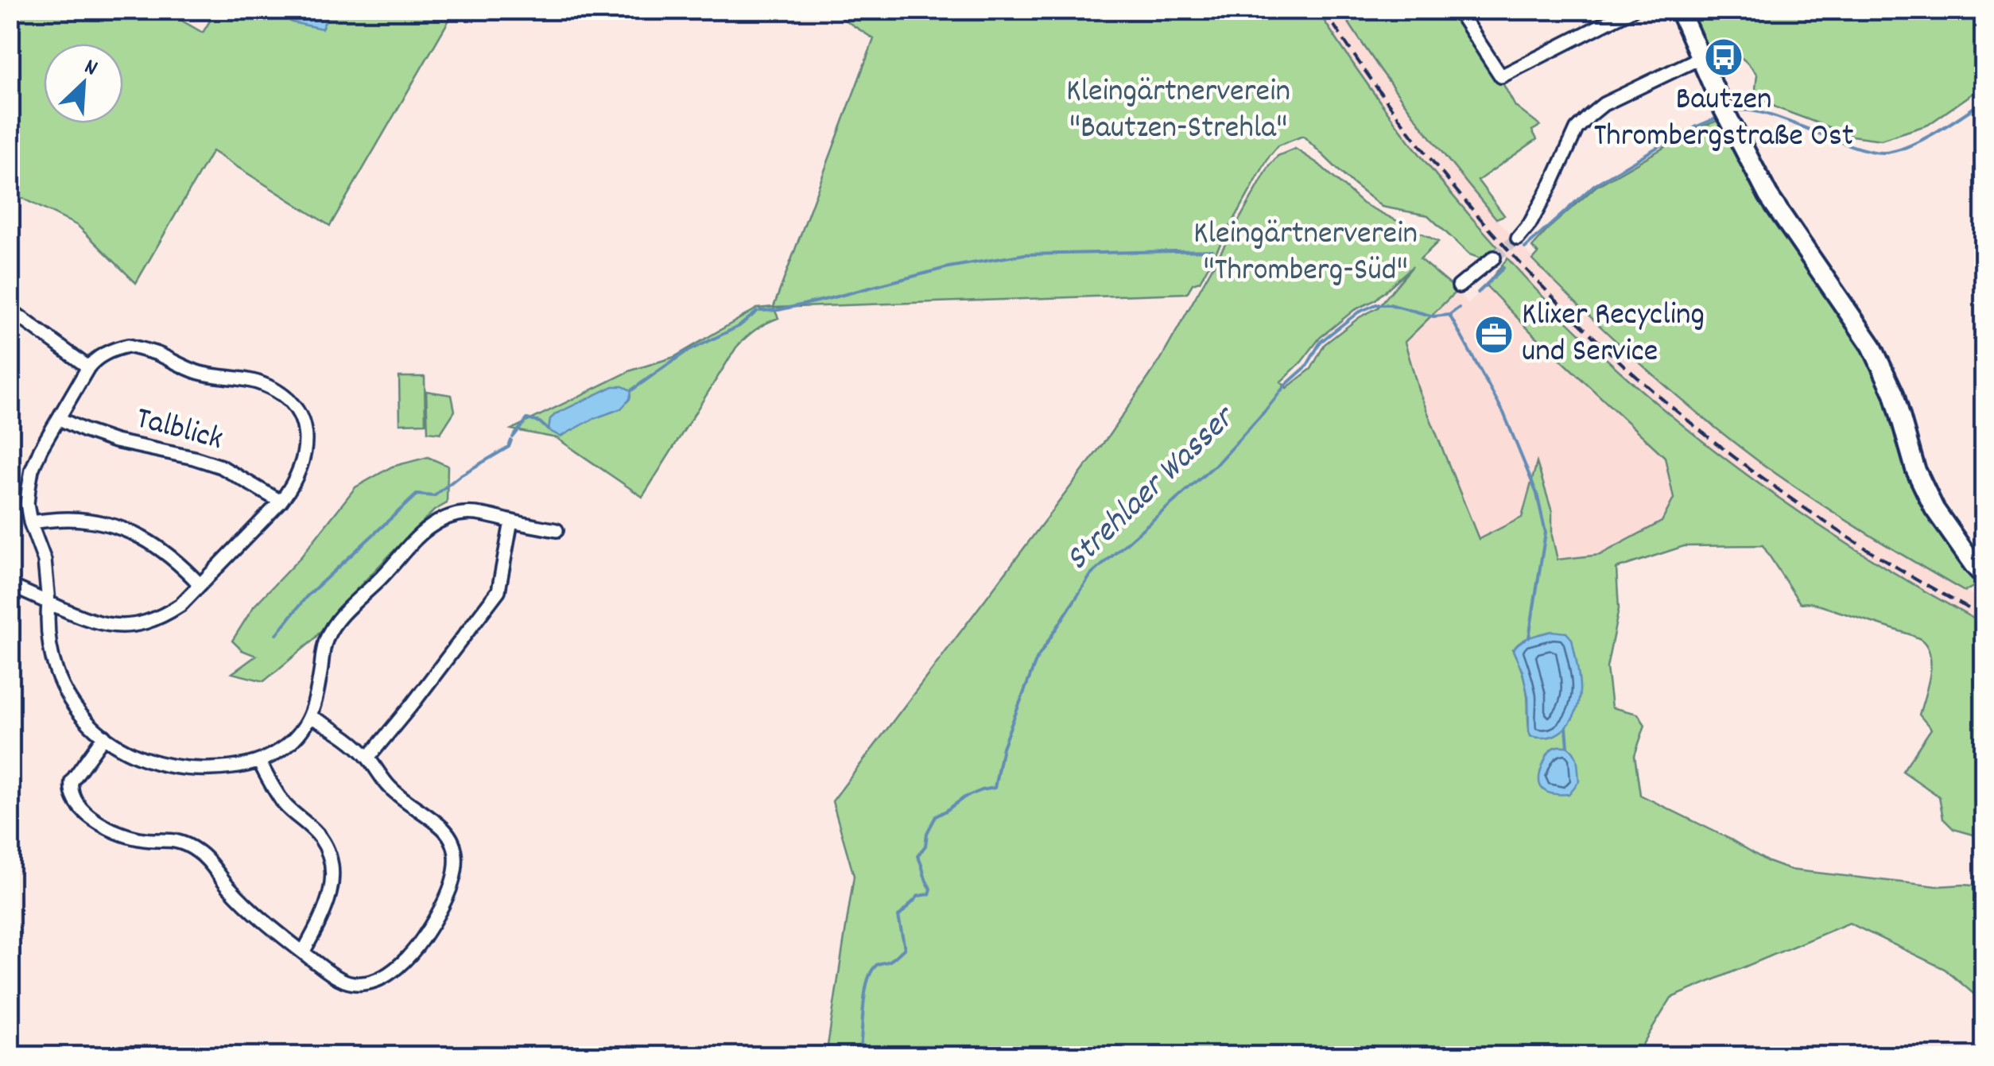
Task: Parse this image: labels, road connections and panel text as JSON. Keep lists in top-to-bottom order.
{
  "streets": {
    "street": ["Talblick"]
  },
  "water": ["Strehlaer Wasser"],
  "parks": ["Kleingärtnerverein \"Bautzen-Strehla\"", "Kleingärtnerverein \"Thromberg-Süd\""],
  "places": {
    "bus stop": ["Bautzen Thrombergstraße Ost"],
    "office": ["Klixer Recycling und Service"]
  },
  "north": "top right"
}
